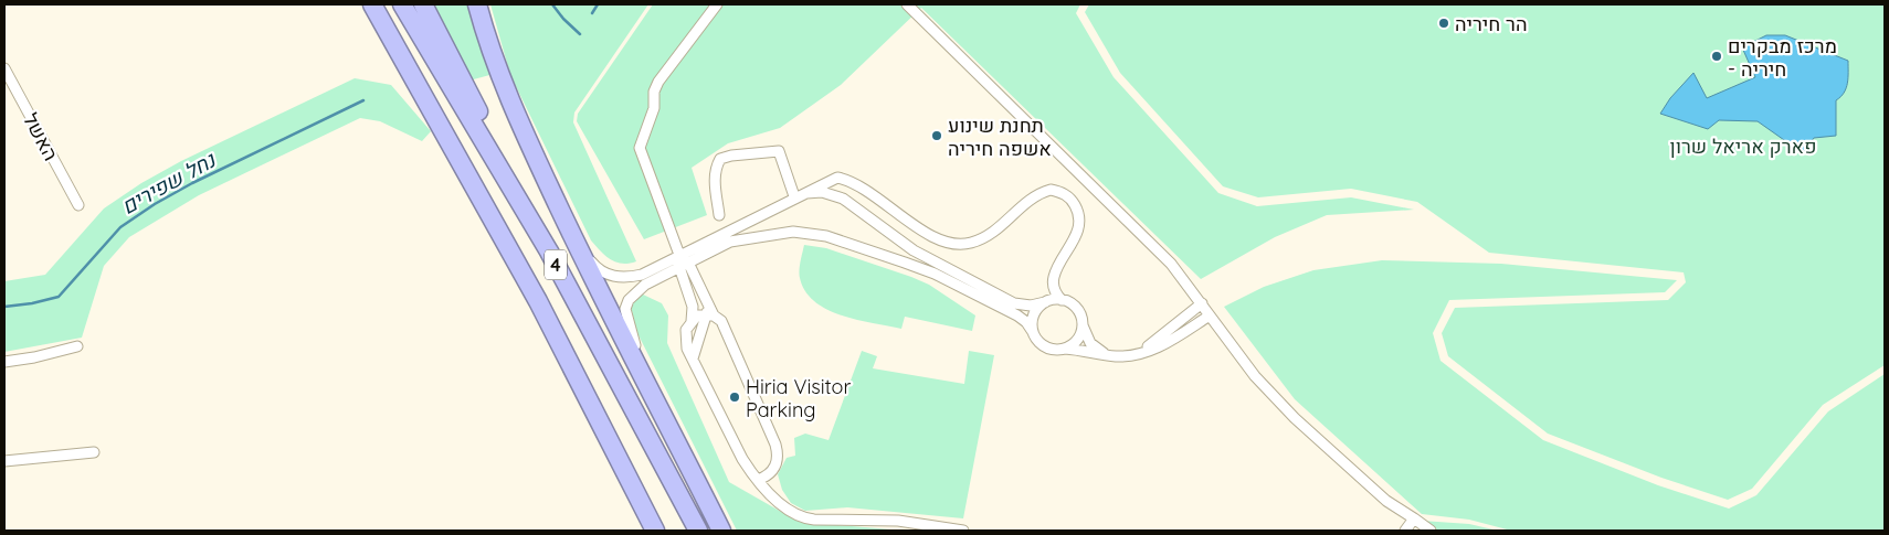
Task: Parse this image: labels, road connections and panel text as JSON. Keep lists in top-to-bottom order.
{
  "streets": {
    "highway": ["4"],
    "street": ["האשל"]
  },
  "water": ["נחל שפירים"],
  "parks": ["פארק אריאל שרון"],
  "places": [
    "הר חיריה",
    "מרכז מבקרים - חיריה",
    "תחנת שינוע אשפה חיריה",
    "Hiria Visitor Parking"
  ]
}
